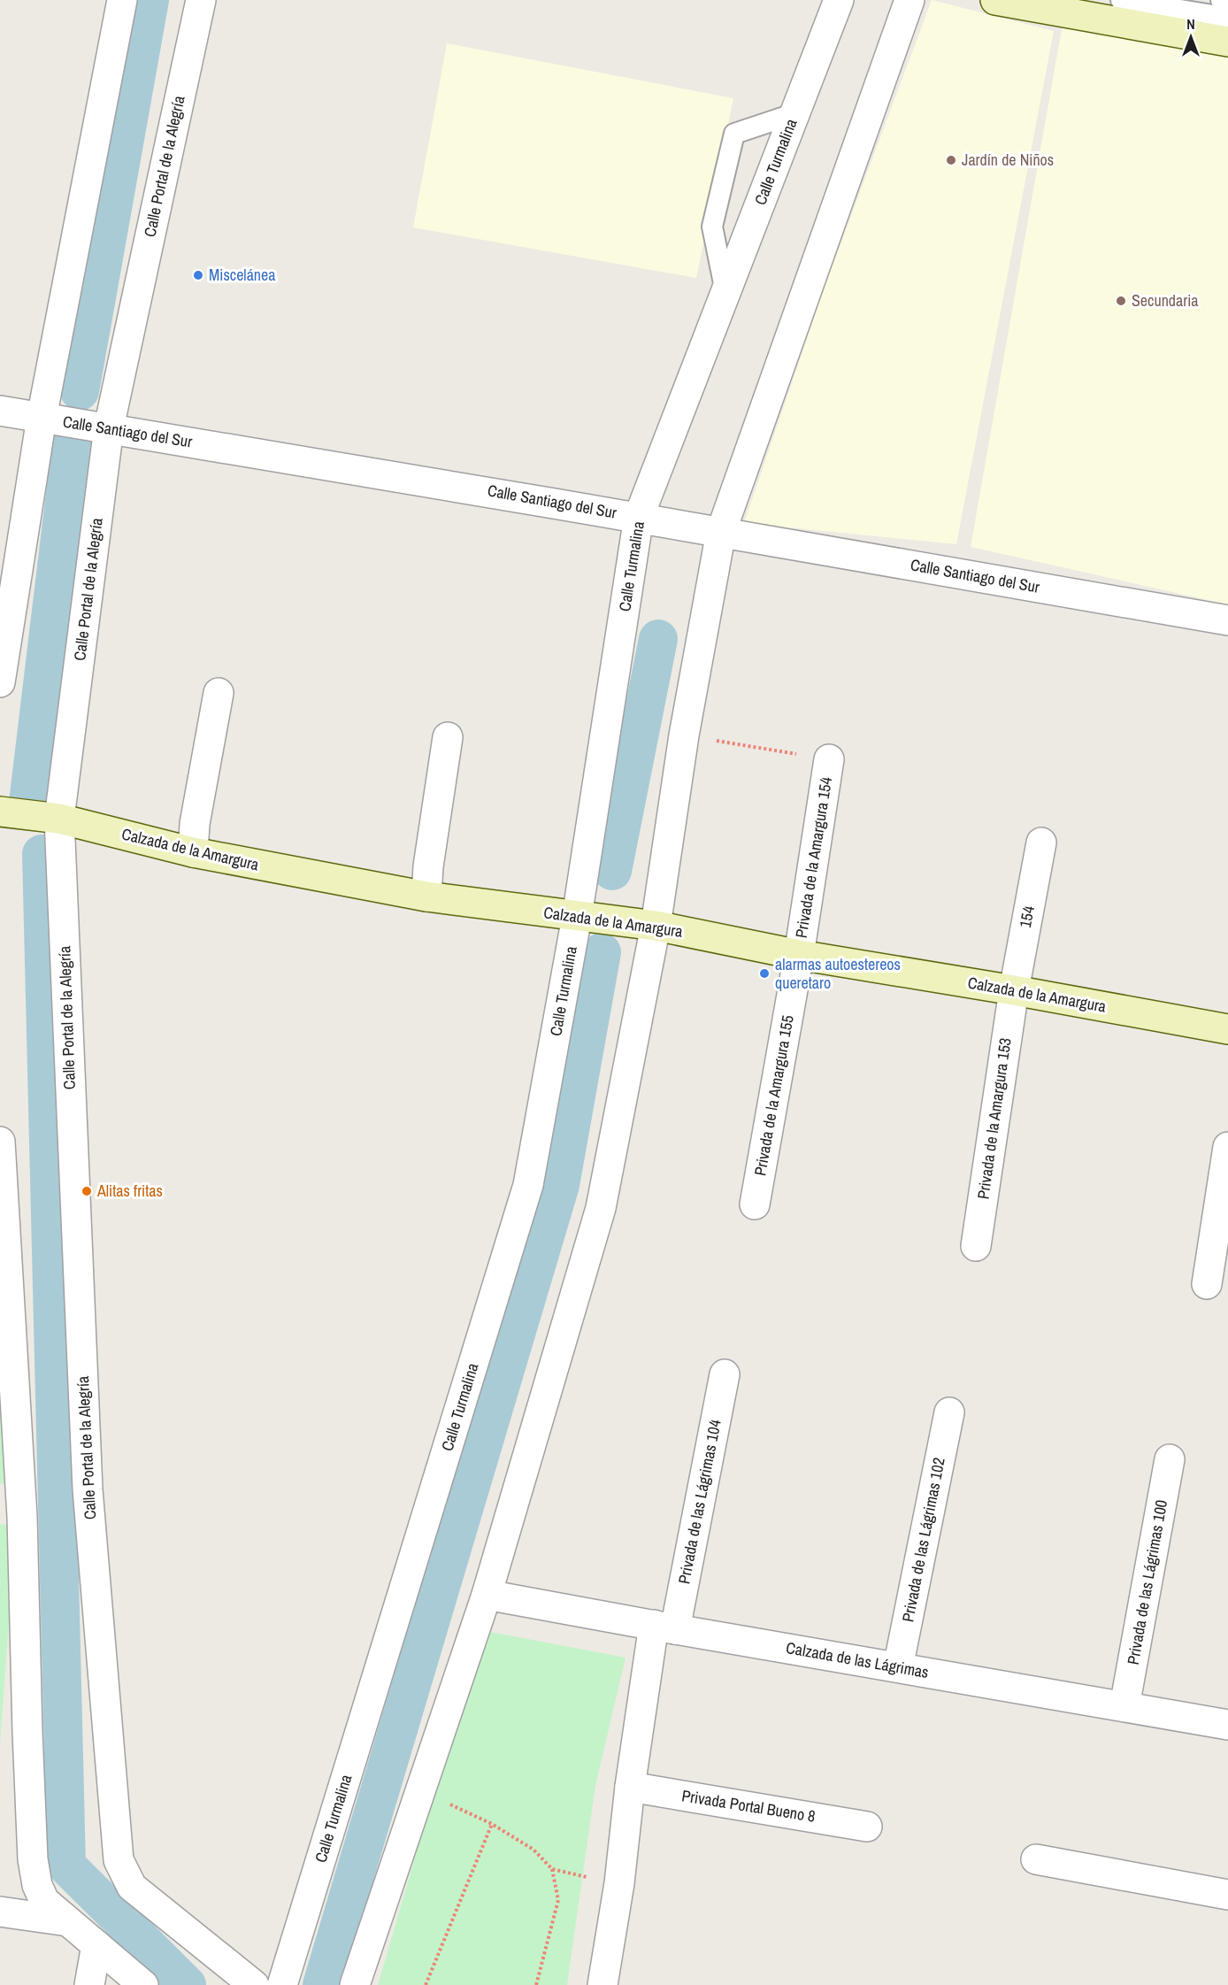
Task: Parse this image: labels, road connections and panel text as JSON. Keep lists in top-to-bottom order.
{
  "streets": {
    "street": [
      "Calle Turmalina",
      "Calle Portal de la Alegría",
      "Calle Santiago del Sur",
      "Calzada de la Amargura",
      "Privada de la Amargura 154",
      "154",
      "Privada de la Amargura 155",
      "Privada de la Amargura 153",
      "Privada de las Lágrimas 104",
      "Privada de las Lágrimas 102",
      "Privada de las Lágrimas 100",
      "Calzada de las Lágrimas",
      "Privada Portal Bueno 8"
    ]
  },
  "crossings": [
    ["Calle Turmalina", "Calle Santiago del Sur"],
    ["Calle Turmalina", "Calzada de la Amargura"],
    ["Calle Portal de la Alegría", "Calle Santiago del Sur"],
    ["Calle Portal de la Alegría", "Calzada de la Amargura"],
    ["Calzada de la Amargura", "Privada de la Amargura 154"],
    ["Calzada de la Amargura", "154"],
    ["Calzada de la Amargura", "Privada de la Amargura 155"],
    ["Calzada de la Amargura", "Privada de la Amargura 153"],
    ["Privada de la Amargura 154", "Privada de la Amargura 155"],
    ["154", "Privada de la Amargura 153"],
    ["Privada de las Lágrimas 104", "Calzada de las Lágrimas"],
    ["Privada de las Lágrimas 102", "Calzada de las Lágrimas"],
    ["Privada de las Lágrimas 100", "Calzada de las Lágrimas"]
  ],
  "places": [
    "Jardín de Niños",
    "Miscelánea",
    "Secundaria",
    "alarmas autoestereos queretaro",
    "Alitas fritas"
  ],
  "north": "top"
}
